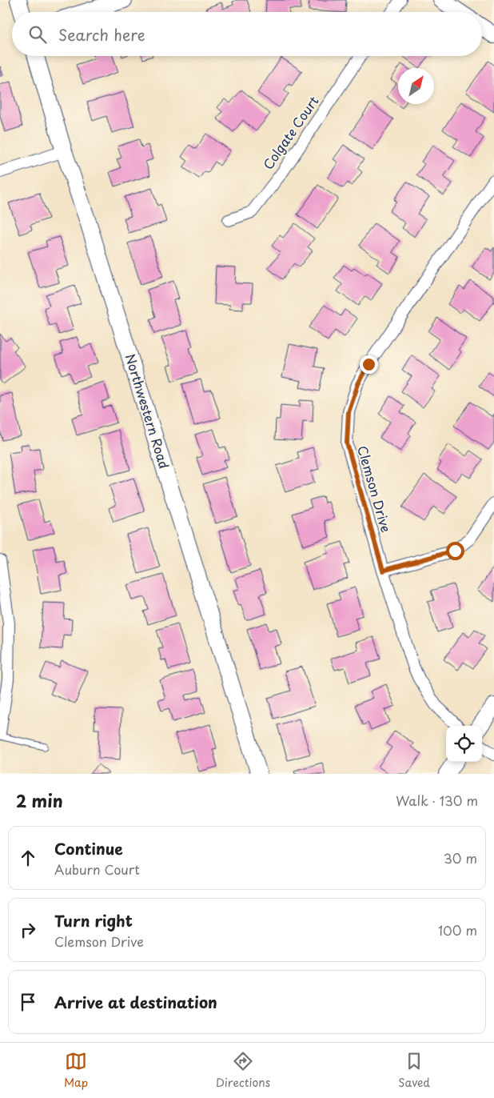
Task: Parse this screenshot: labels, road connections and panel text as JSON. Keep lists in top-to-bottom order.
{
  "streets": {
    "street": ["Colgate Court", "Northwestern Road", "Clemson Drive"]
  },
  "north": "top right",
  "page": {
    "search": "Search here",
    "heading": ["2 min", "Walk · 130 m"],
    "list": [
      ["Continue", "Auburn Court", "30 m"],
      ["Turn right", "Clemson Drive", "100 m"],
      "Arrive at destination"
    ],
    "nav": ["Map", "Directions", "Saved"]
  }
}
